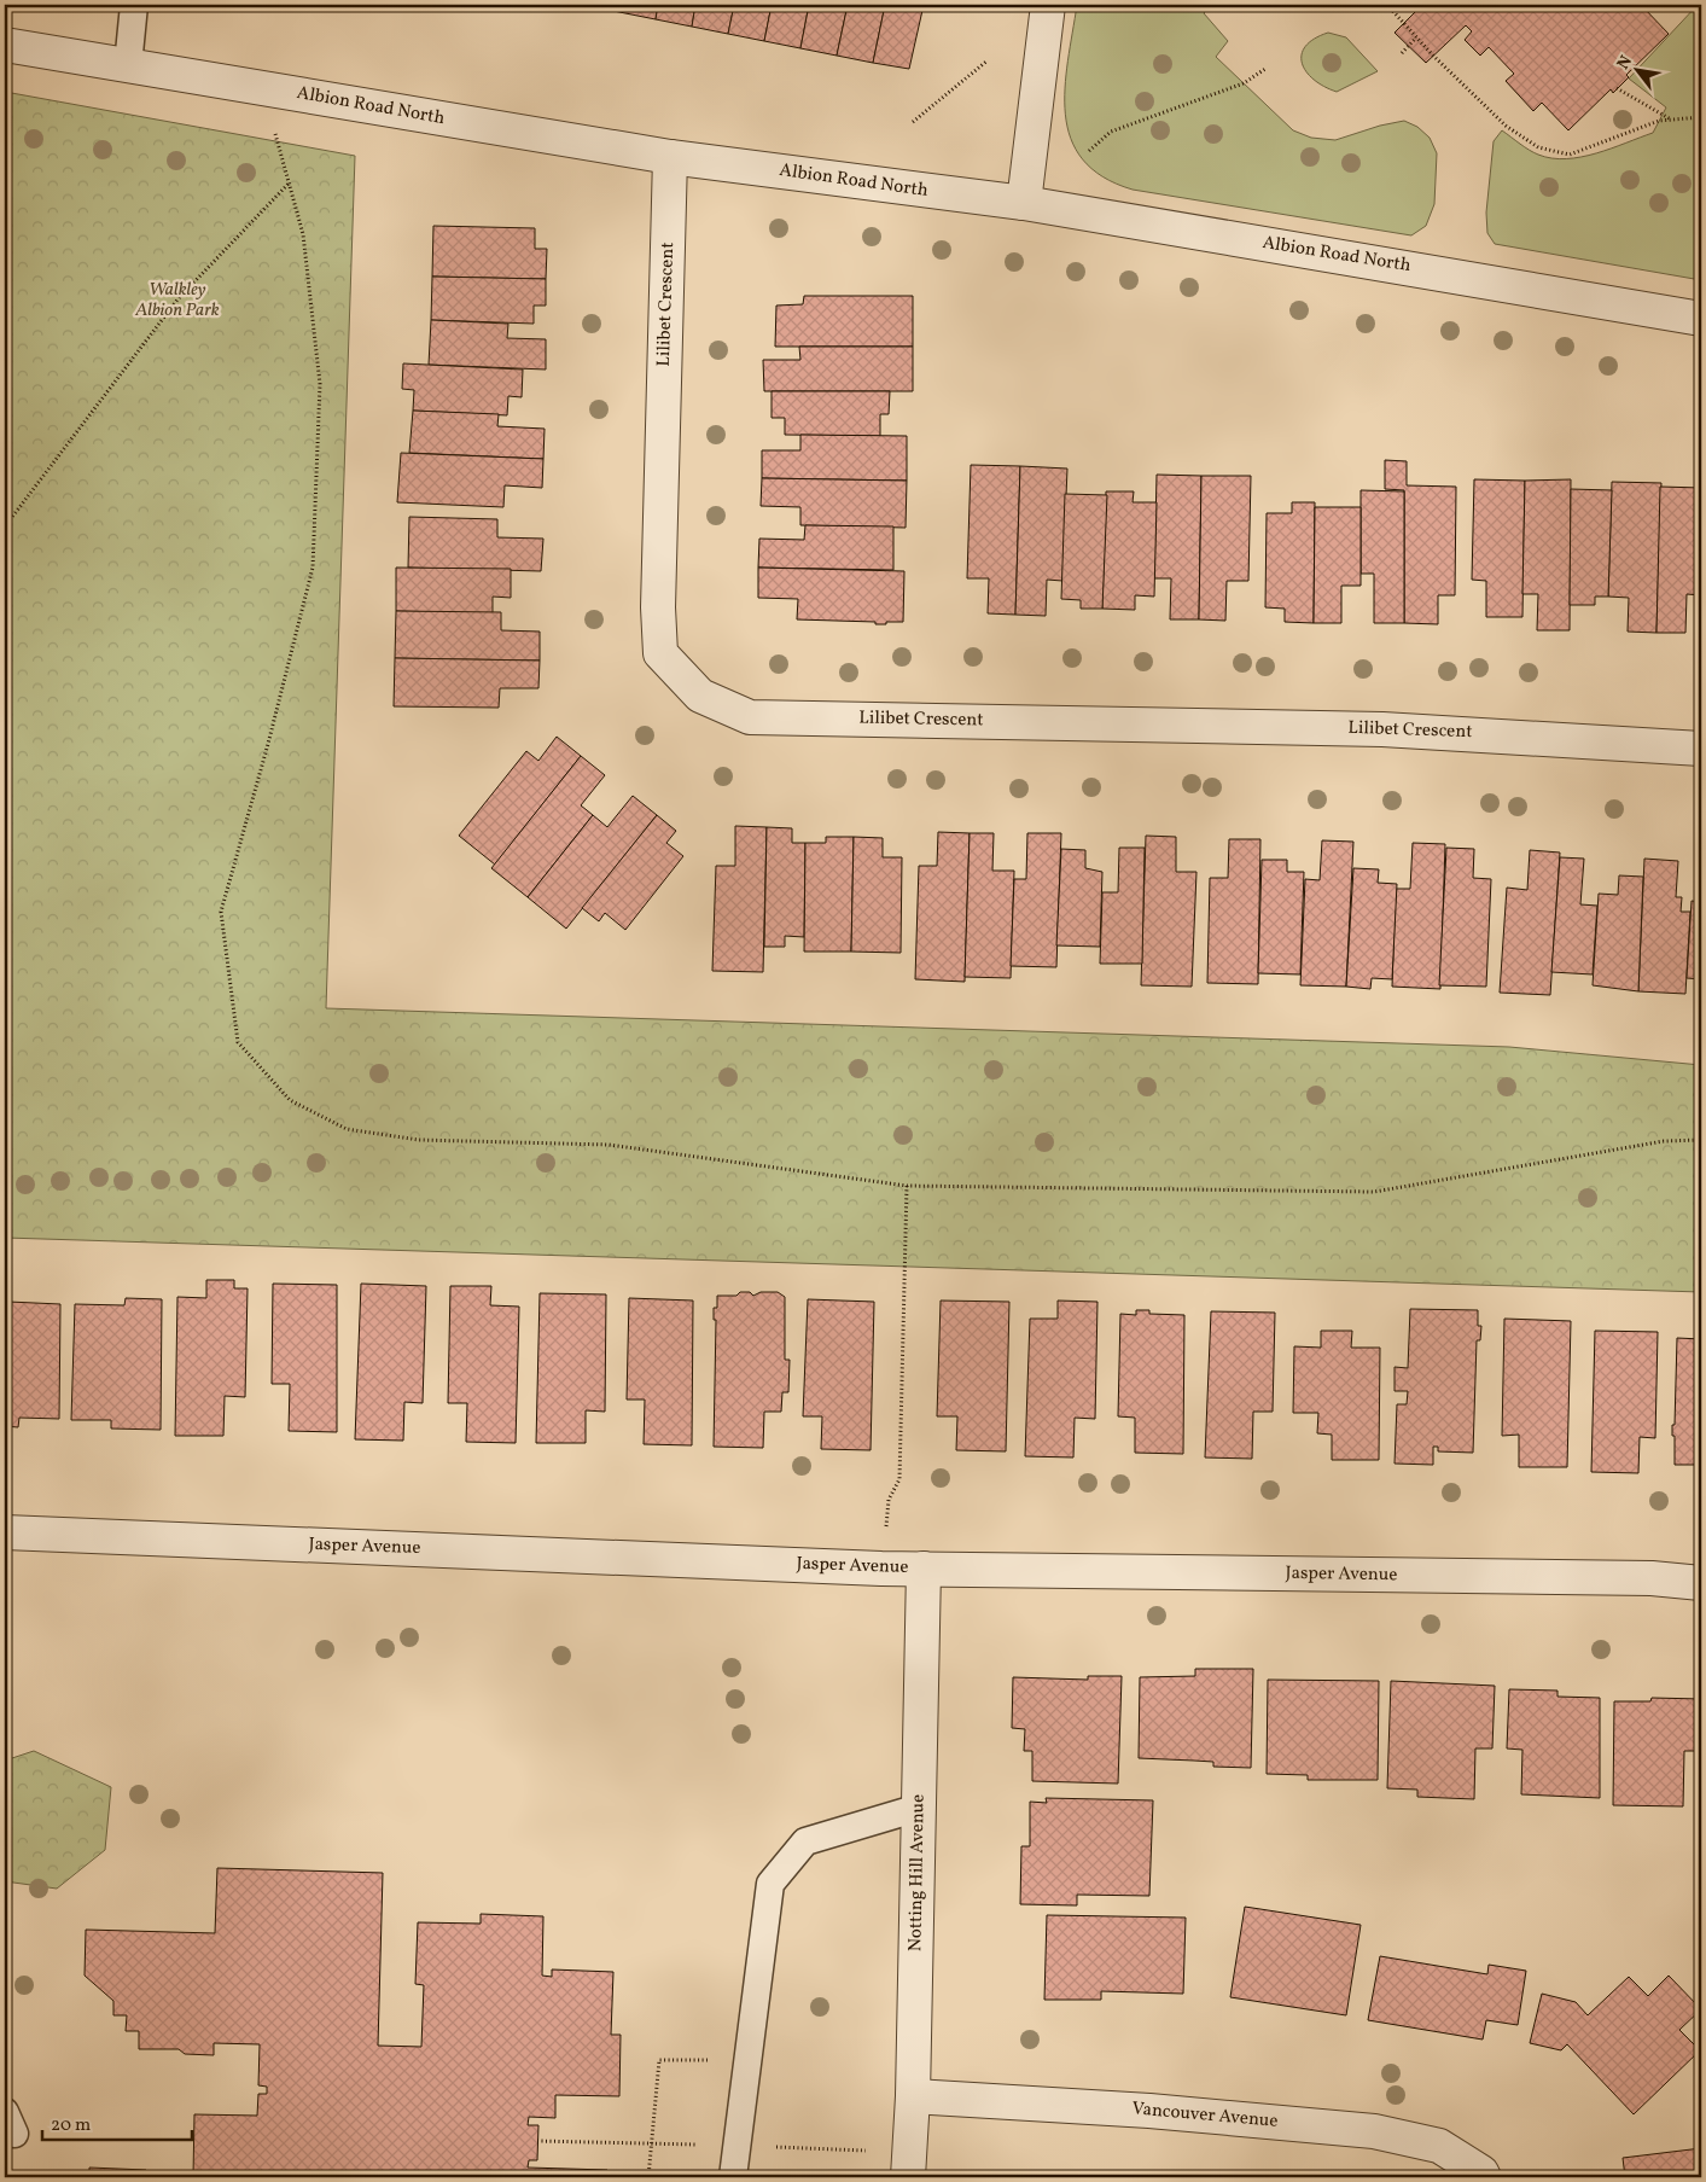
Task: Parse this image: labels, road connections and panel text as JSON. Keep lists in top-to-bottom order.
{
  "streets": {
    "street": [
      "Albion Road North",
      "Lilibet Crescent",
      "Jasper Avenue",
      "Notting Hill Avenue",
      "Vancouver Avenue"
    ]
  },
  "crossings": [
    ["Albion Road North", "Lilibet Crescent"],
    ["Jasper Avenue", "Notting Hill Avenue"],
    ["Notting Hill Avenue", "Vancouver Avenue"]
  ],
  "parks": ["Walkley Albion Park"],
  "scale_bar": "20 m",
  "north": "top left"
}
